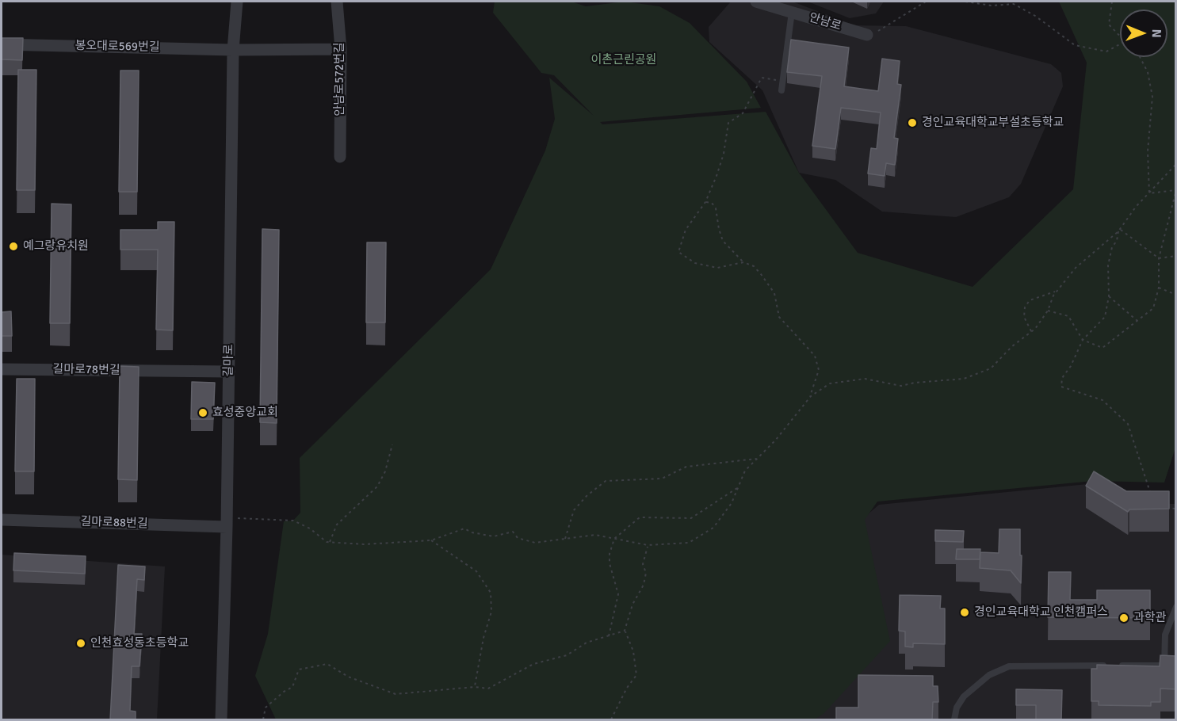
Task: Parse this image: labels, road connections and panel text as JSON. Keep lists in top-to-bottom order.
{
  "streets": {
    "street": [
      "안남로",
      "봉오대로569번길",
      "안남로572번길",
      "길마로",
      "길마로78번길",
      "길마로88번길"
    ]
  },
  "crossings": [
    ["봉오대로569번길", "안남로572번길"],
    ["봉오대로569번길", "길마로"],
    ["길마로", "길마로78번길"],
    ["길마로", "길마로88번길"]
  ],
  "parks": ["이촌근린공원"],
  "places": [
    "경인교육대학교부설초등학교",
    "예그랑유치원",
    "효성중앙교회",
    "경인교육대학교 인천캠퍼스",
    "과학관",
    "인천효성동초등학교"
  ],
  "north": "right"
}
